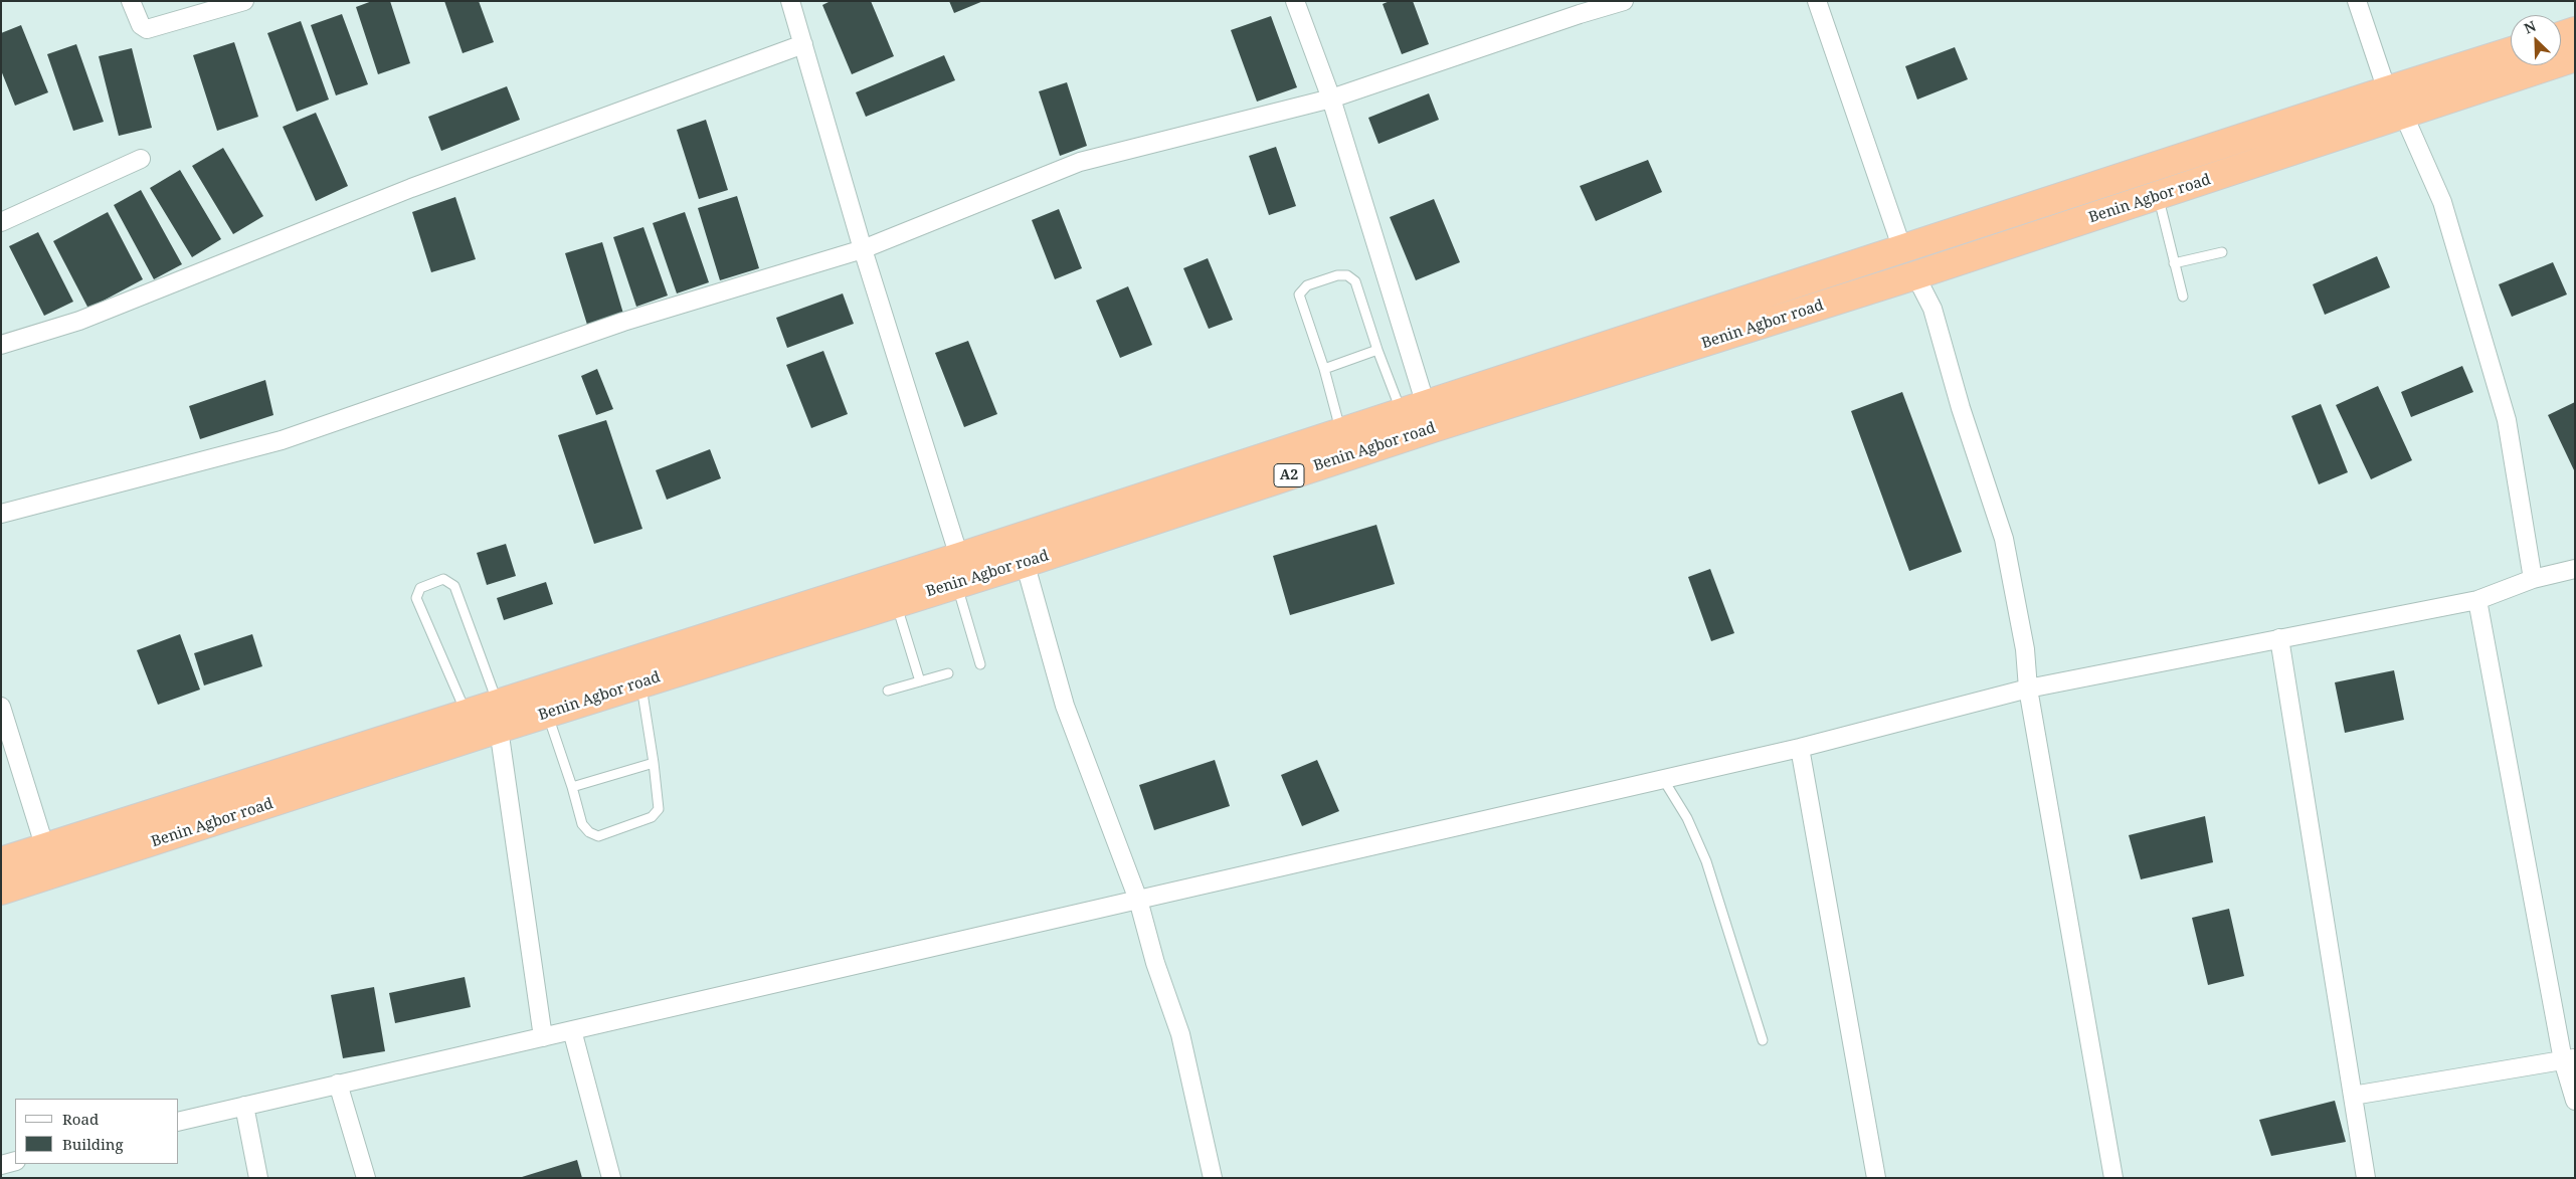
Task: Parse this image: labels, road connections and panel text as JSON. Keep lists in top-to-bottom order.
{
  "streets": {
    "highway": ["Benin Agbor road", "A2"]
  },
  "legend": ["Road", "Building"],
  "north": "top left"
}
